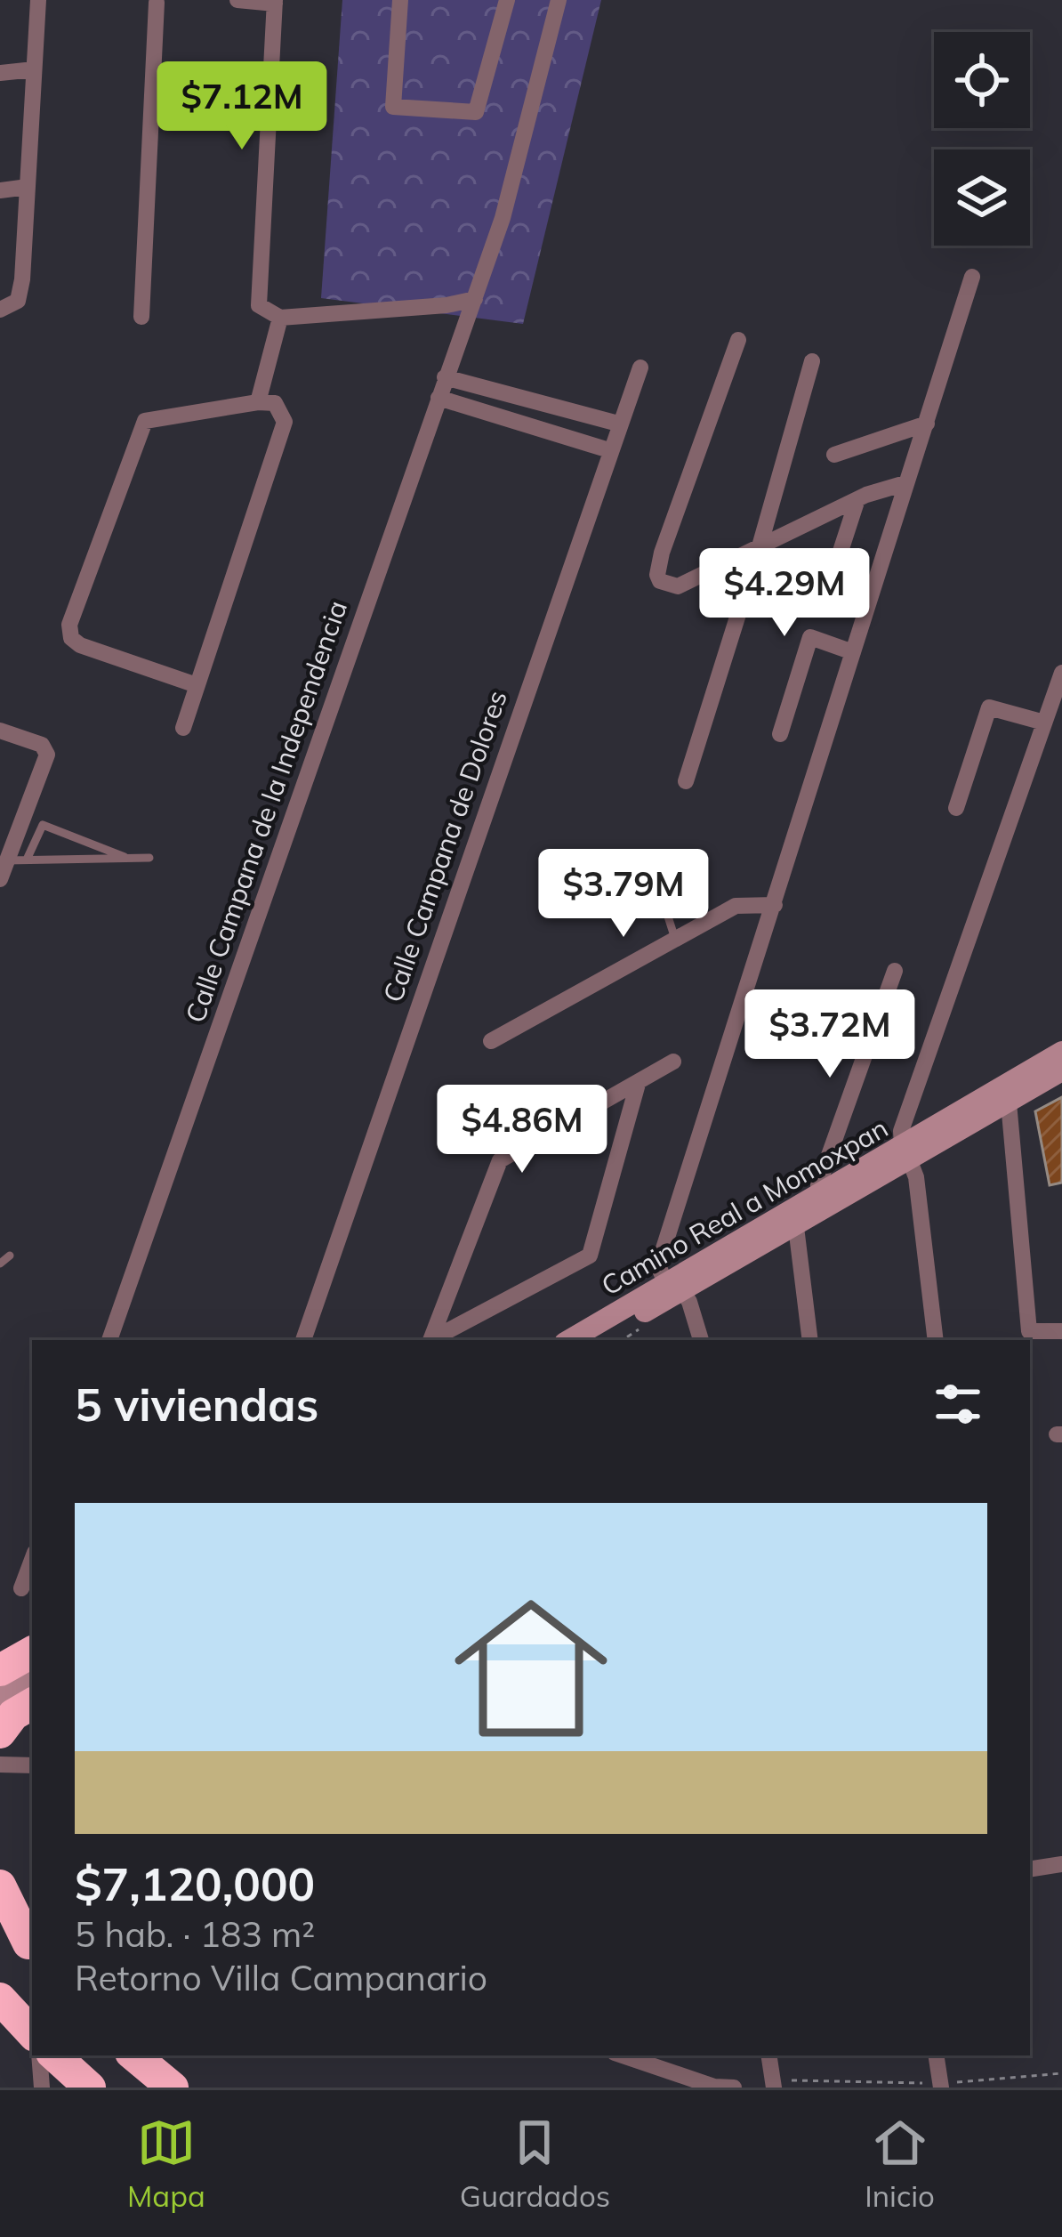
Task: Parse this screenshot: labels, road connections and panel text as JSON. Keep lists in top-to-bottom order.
{
  "streets": {
    "street": ["Calle Campana de la Independencia", "Calle Campana de Dolores", "Camino Real a Momoxpan"]
  },
  "page": {
    "price": [
      "$7.12M",
      "$4.29M",
      "$3.79M",
      "$3.72M",
      "$4.86M"
    ],
    "heading": "5 viviendas",
    "list": [
      {
        "name": "$7,120,000",
        "note": "5 hab. · 183 m² · Retorno Villa Campanario"
      }
    ],
    "tabs": ["Mapa", "Guardados", "Inicio"]
  }
}
